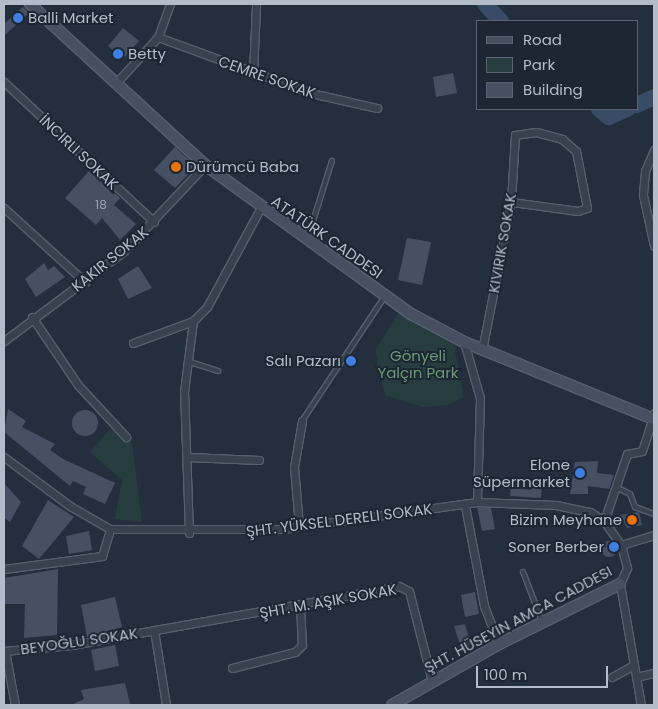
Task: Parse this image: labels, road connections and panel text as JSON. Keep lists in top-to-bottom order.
{
  "streets": {
    "main road": ["ATATÜRK CADDESI", "ŞHT. HÜSEYIN AMCA CADDESI"],
    "street": [
      "CEMRE SOKAK",
      "İNCIRLI SOKAK",
      "ŞHT. YÜKSEL DERELI SOKAK",
      "BEYOĞLU SOKAK"
    ]
  },
  "crossings": [
    ["ŞHT. YÜKSEL DERELI SOKAK", "ŞHT. HÜSEYIN AMCA CADDESI"],
    ["ŞHT. HÜSEYIN AMCA CADDESI", "BEYOĞLU SOKAK"]
  ],
  "parks": ["Gönyeli Yalçın Park"],
  "places": [
    "Balli Market",
    "Betty",
    "Dürümcü Baba",
    "Salı Pazarı",
    "Elone Süpermarket",
    "Bizim Meyhane",
    "Soner Berber"
  ],
  "house_numbers": ["18"],
  "legend": ["Road", "Park", "Building"],
  "scale_bar": "100 m"
}
